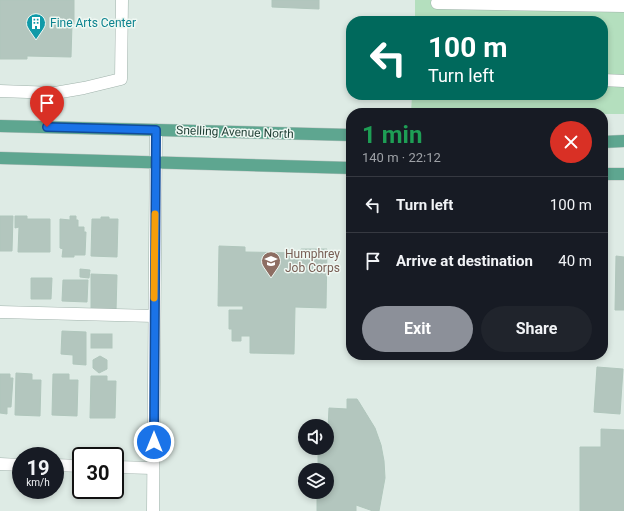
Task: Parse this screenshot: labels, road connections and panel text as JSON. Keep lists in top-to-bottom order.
{
  "streets": {
    "main road": ["Snelling Avenue North"]
  },
  "places": {
    "building": ["Fine Arts Center"],
    "school or university": ["Humphrey Job Corps"]
  },
  "page": {
    "turn": ["100 m", "Turn left"],
    "heading": ["1 min", "140 m · 22:12"],
    "list": [
      {
        "name": "Turn left",
        "value": "100 m"
      },
      {
        "name": "Arrive at destination",
        "value": "40 m"
      }
    ],
    "buttons": ["Exit", "Share"],
    "speed": "19 km/h",
    "limit": "30"
  }
}
